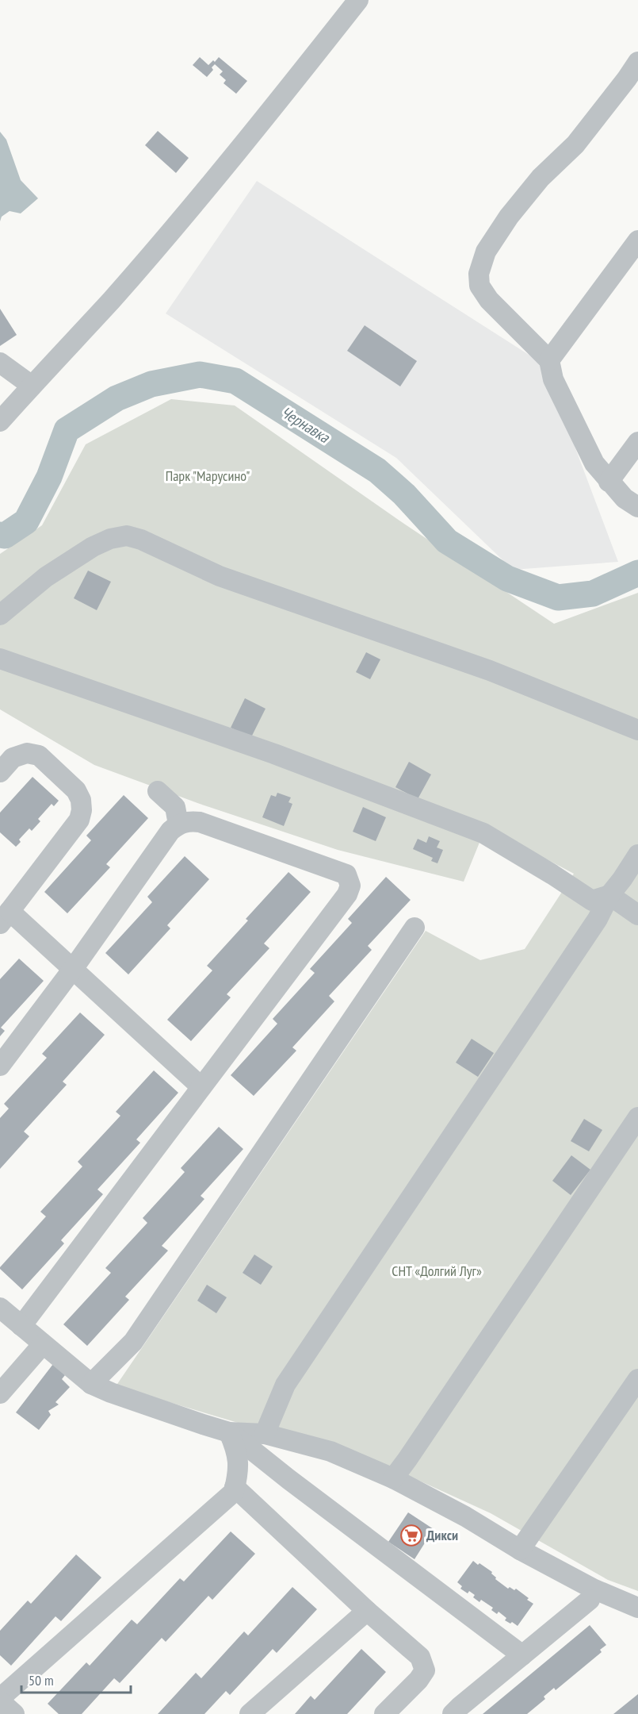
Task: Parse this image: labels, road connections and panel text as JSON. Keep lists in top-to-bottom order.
{
  "water": ["Чернавка"],
  "parks": ["Парк \"Марусино\"", "СНТ «Долгий Луг»"],
  "places": {
    "supermarket": ["Дикси"]
  },
  "scale_bar": "50 m"
}
